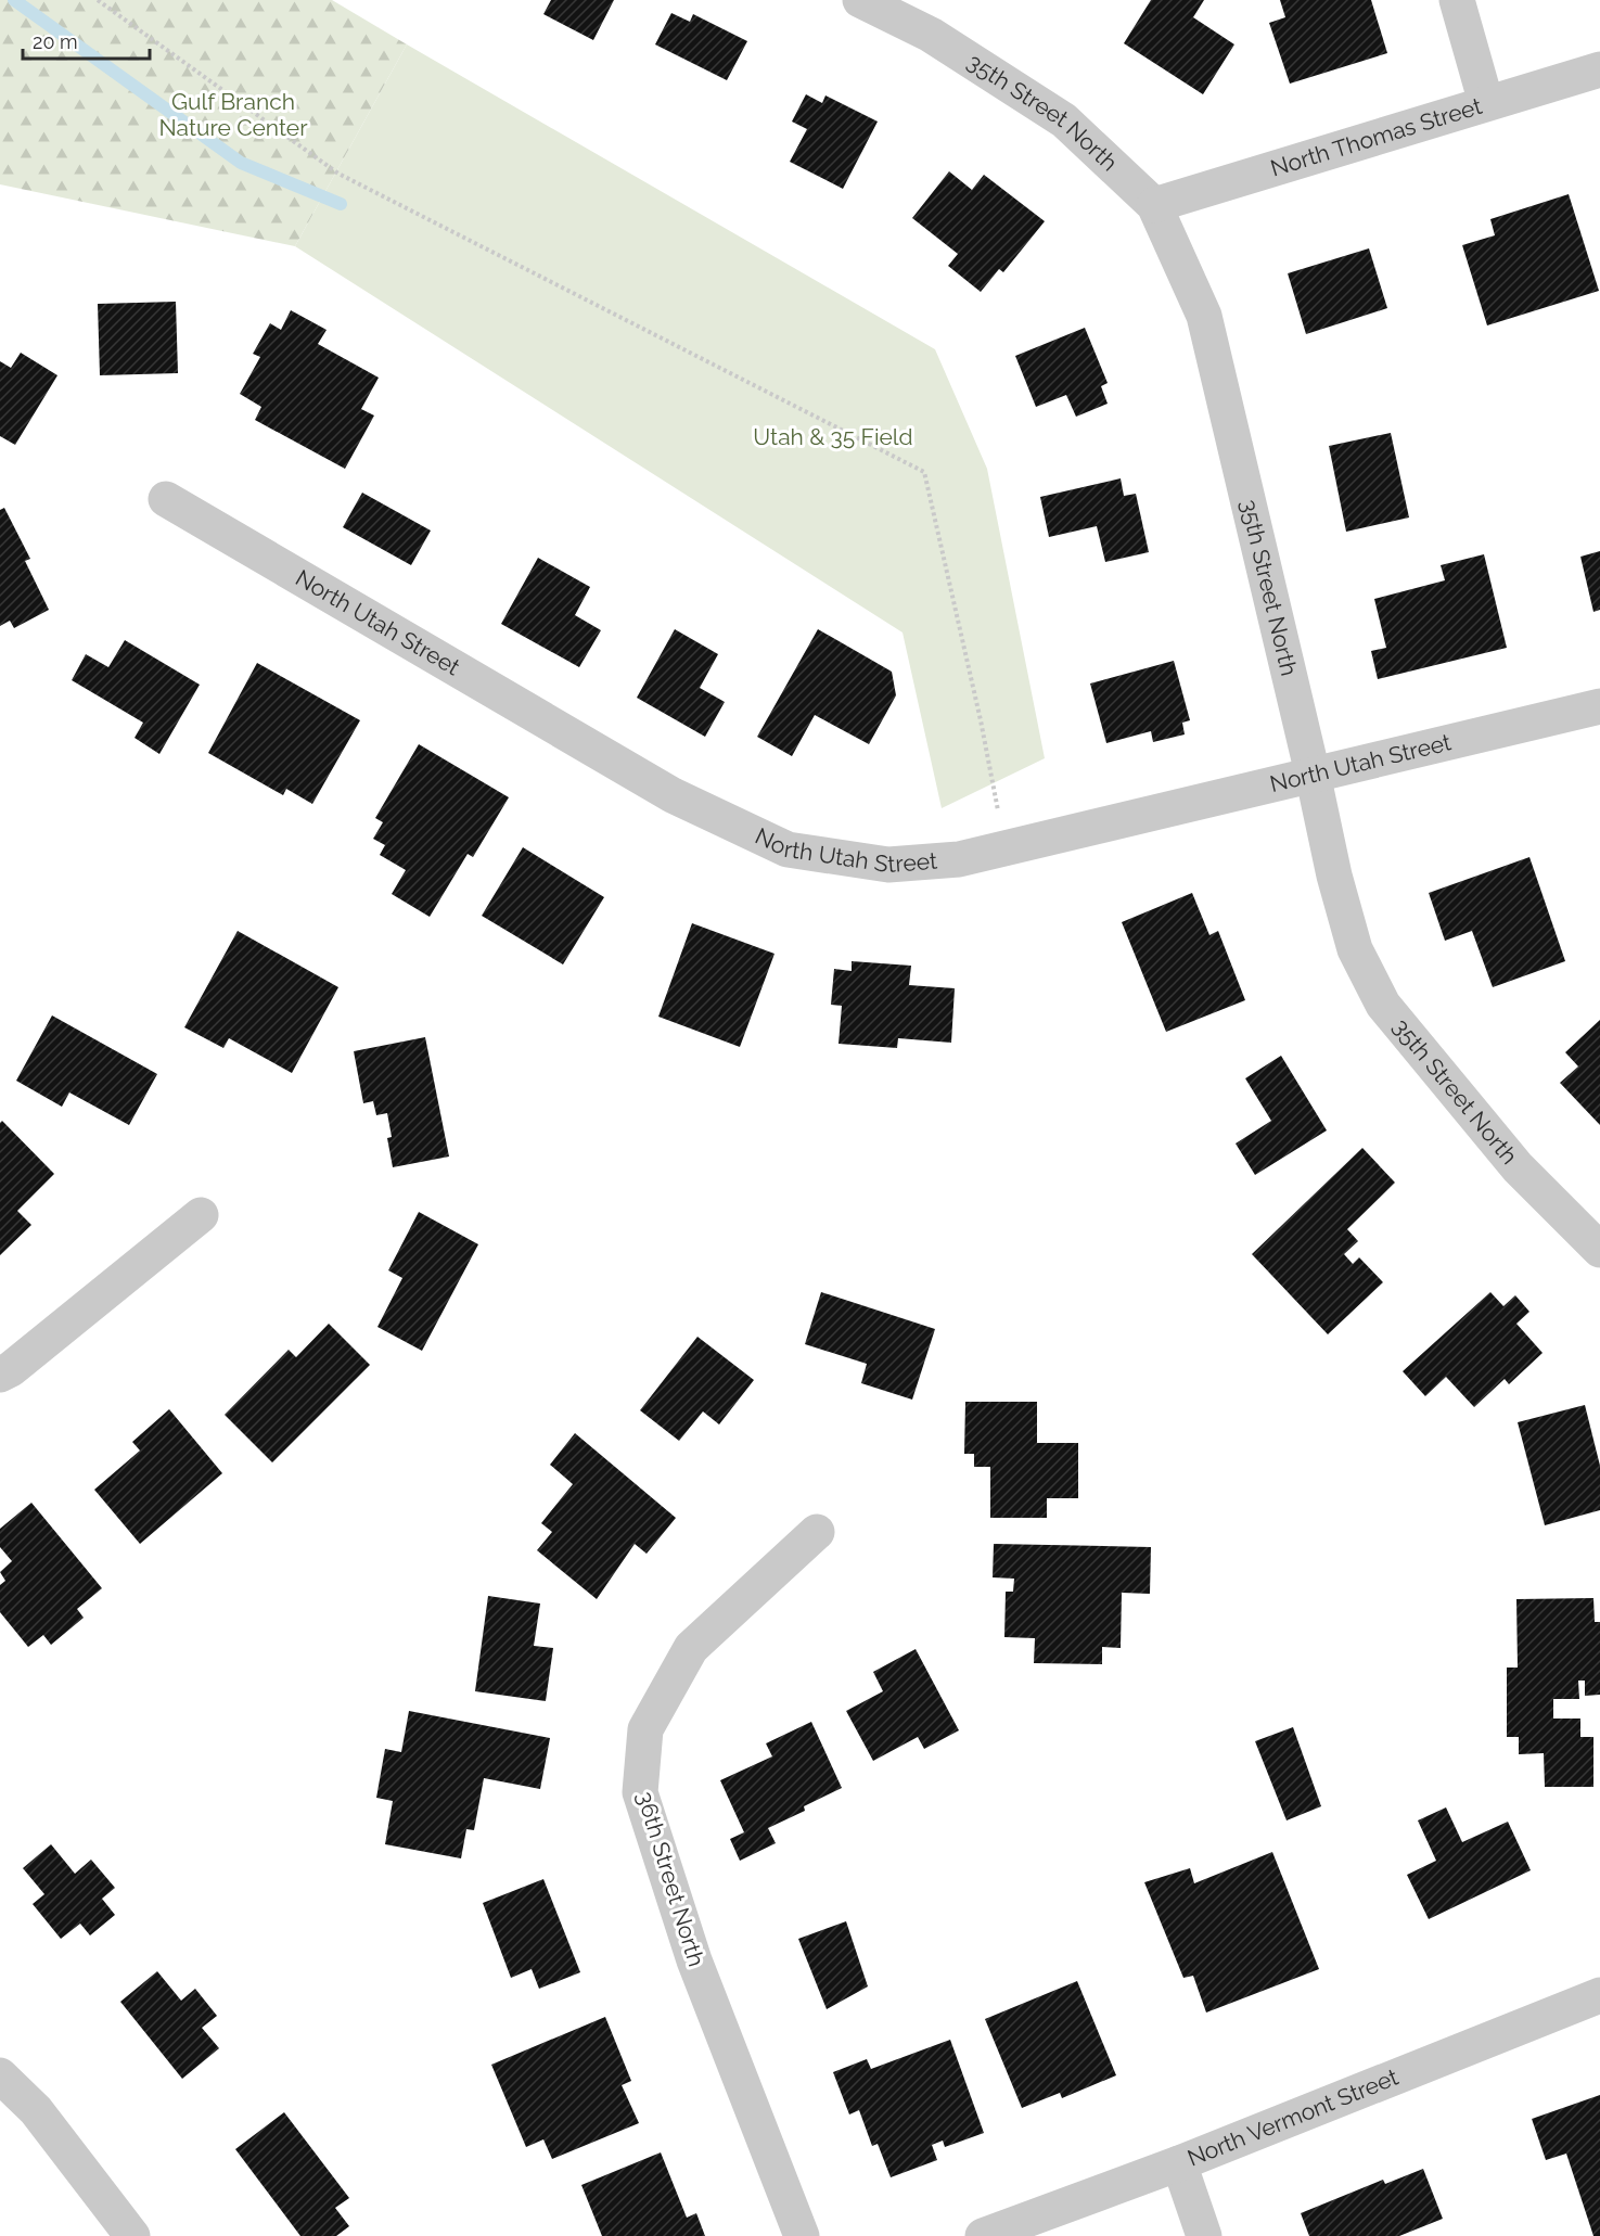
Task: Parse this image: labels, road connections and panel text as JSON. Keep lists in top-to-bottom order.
{
  "streets": {
    "street": [
      "35th Street North",
      "North Thomas Street",
      "North Utah Street",
      "36th Street North",
      "North Vermont Street"
    ]
  },
  "crossings": [
    ["35th Street North", "North Thomas Street"],
    ["35th Street North", "North Utah Street"]
  ],
  "parks": ["Gulf Branch Nature Center", "Utah & 35 Field"],
  "scale_bar": "20 m"
}
